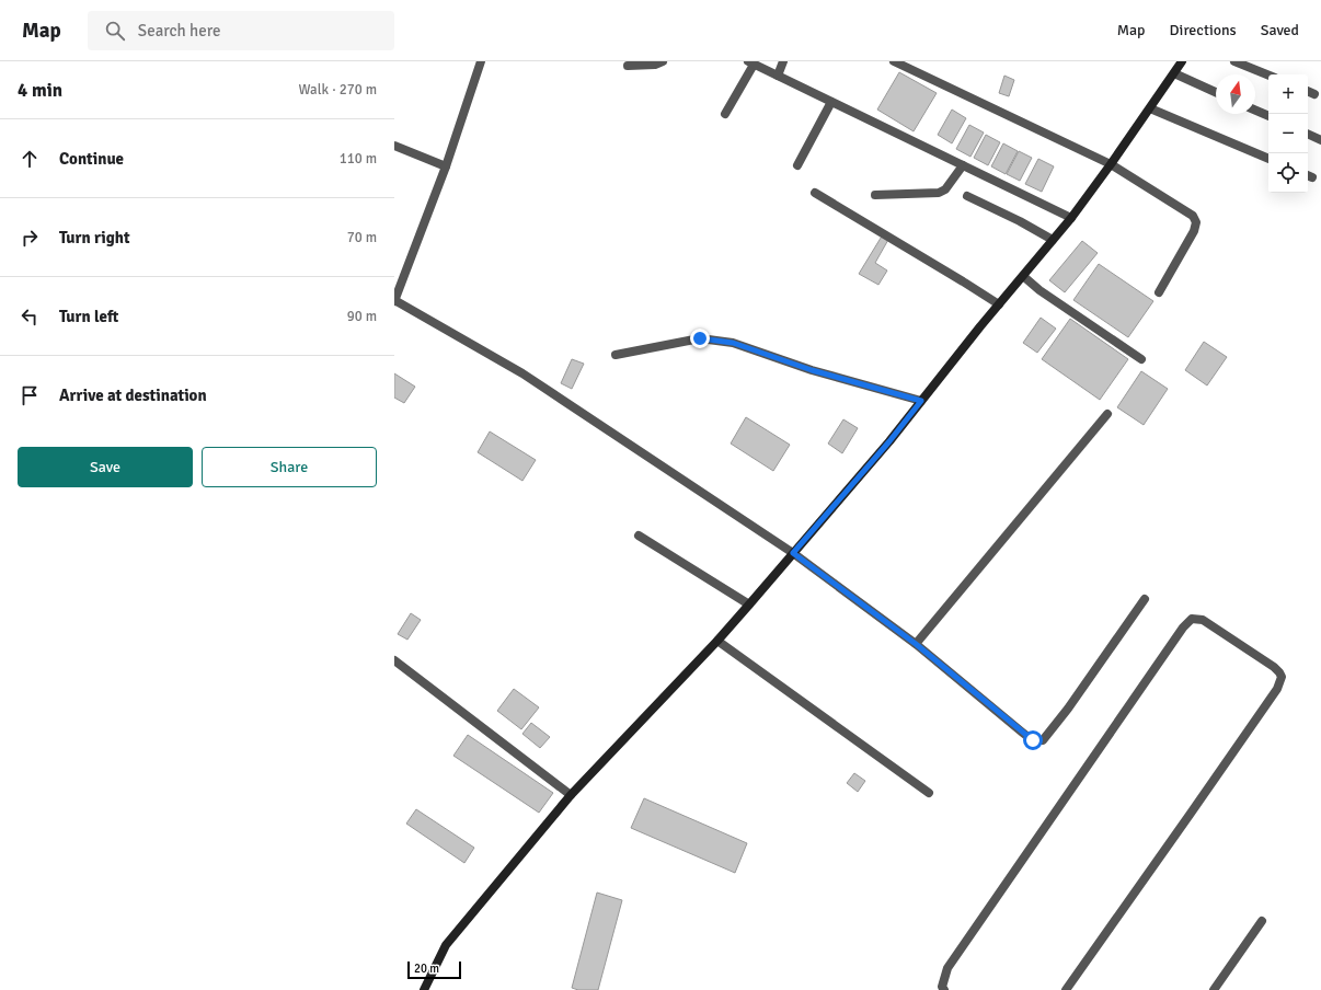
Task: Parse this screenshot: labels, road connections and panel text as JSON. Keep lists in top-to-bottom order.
{
  "scale_bar": "20 m",
  "north": "top",
  "page": {
    "header": "Map",
    "search": "Search here",
    "nav": ["Map", "Directions", "Saved"],
    "heading": ["4 min", "Walk · 270 m"],
    "map_buttons": ["+", "−"],
    "list": [
      ["Continue", "110 m"],
      ["Turn right", "70 m"],
      ["Turn left", "90 m"],
      "Arrive at destination"
    ],
    "buttons": ["Save", "Share"],
    "scale": "20 m"
  }
}
